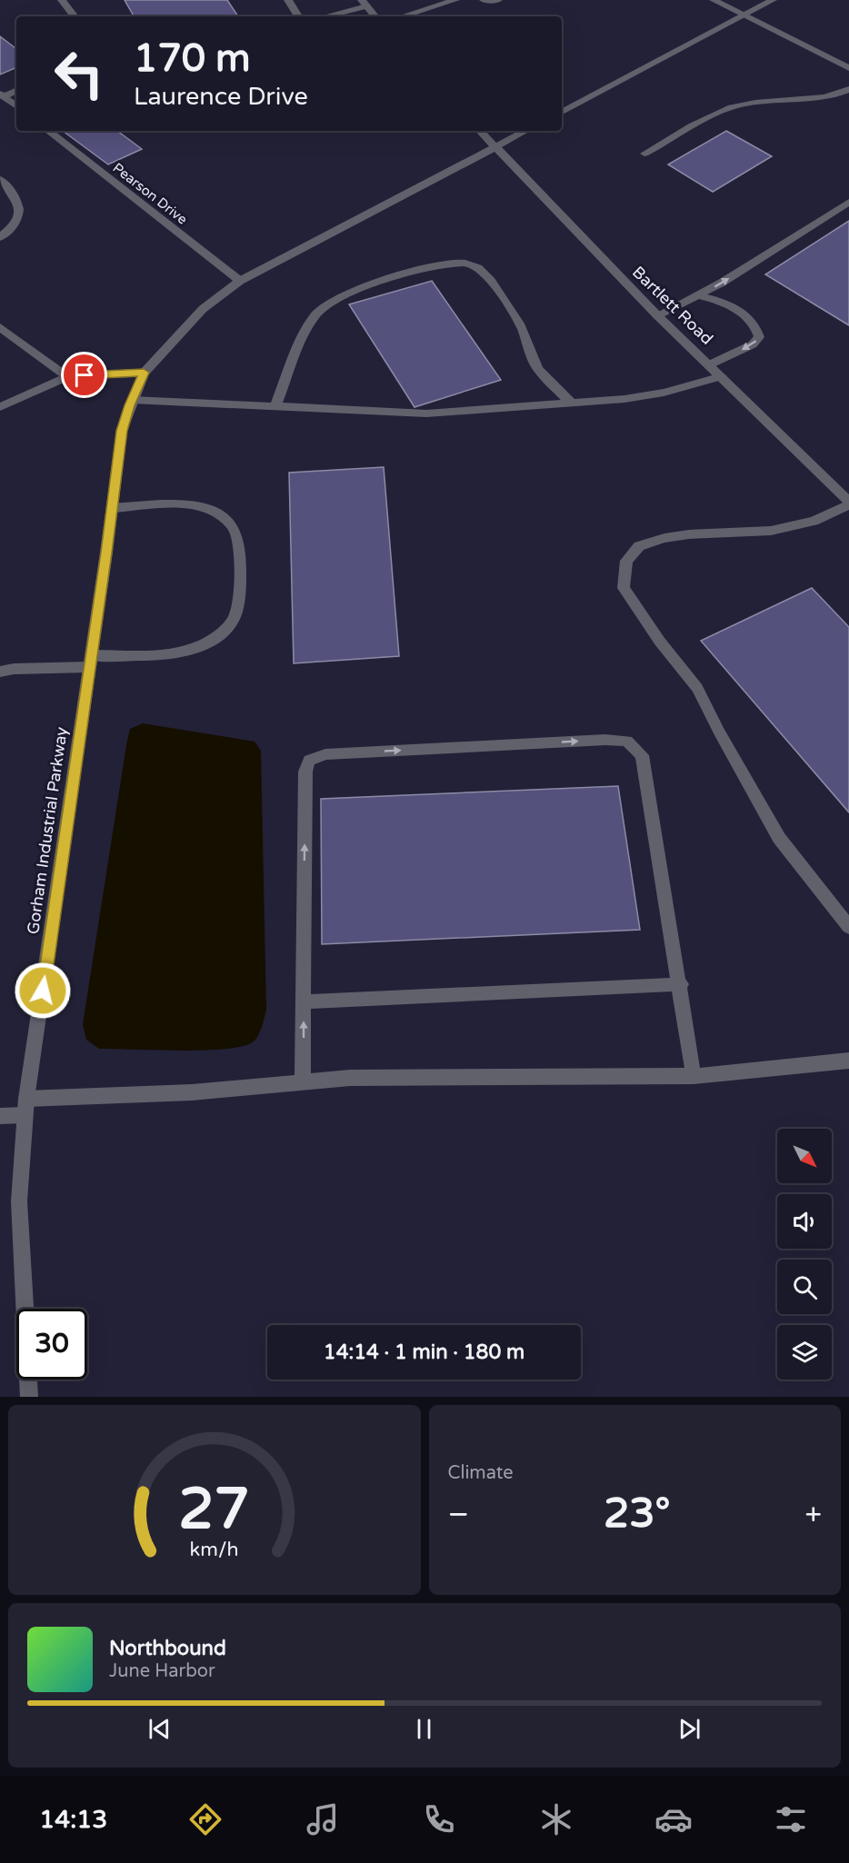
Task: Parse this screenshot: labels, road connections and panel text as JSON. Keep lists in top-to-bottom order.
{
  "streets": {
    "street": ["Pearson Drive", "Bartlett Road", "Gorham Industrial Parkway"]
  },
  "crossings": [
    ["Pearson Drive", "Gorham Industrial Parkway"],
    ["Bartlett Road", "Gorham Industrial Parkway"]
  ],
  "north": "bottom right",
  "page": {
    "turn": ["170 m", "Laurence Drive"],
    "limit": "30",
    "trip": "14:14 · 1 min · 180 m",
    "tile": "Climate",
    "heat": ["−", "23°", "+"],
    "song": ["Northbound", "June Harbor"],
    "tabs": "14:13",
    "gauge": ["27", "km/h"]
  }
}
